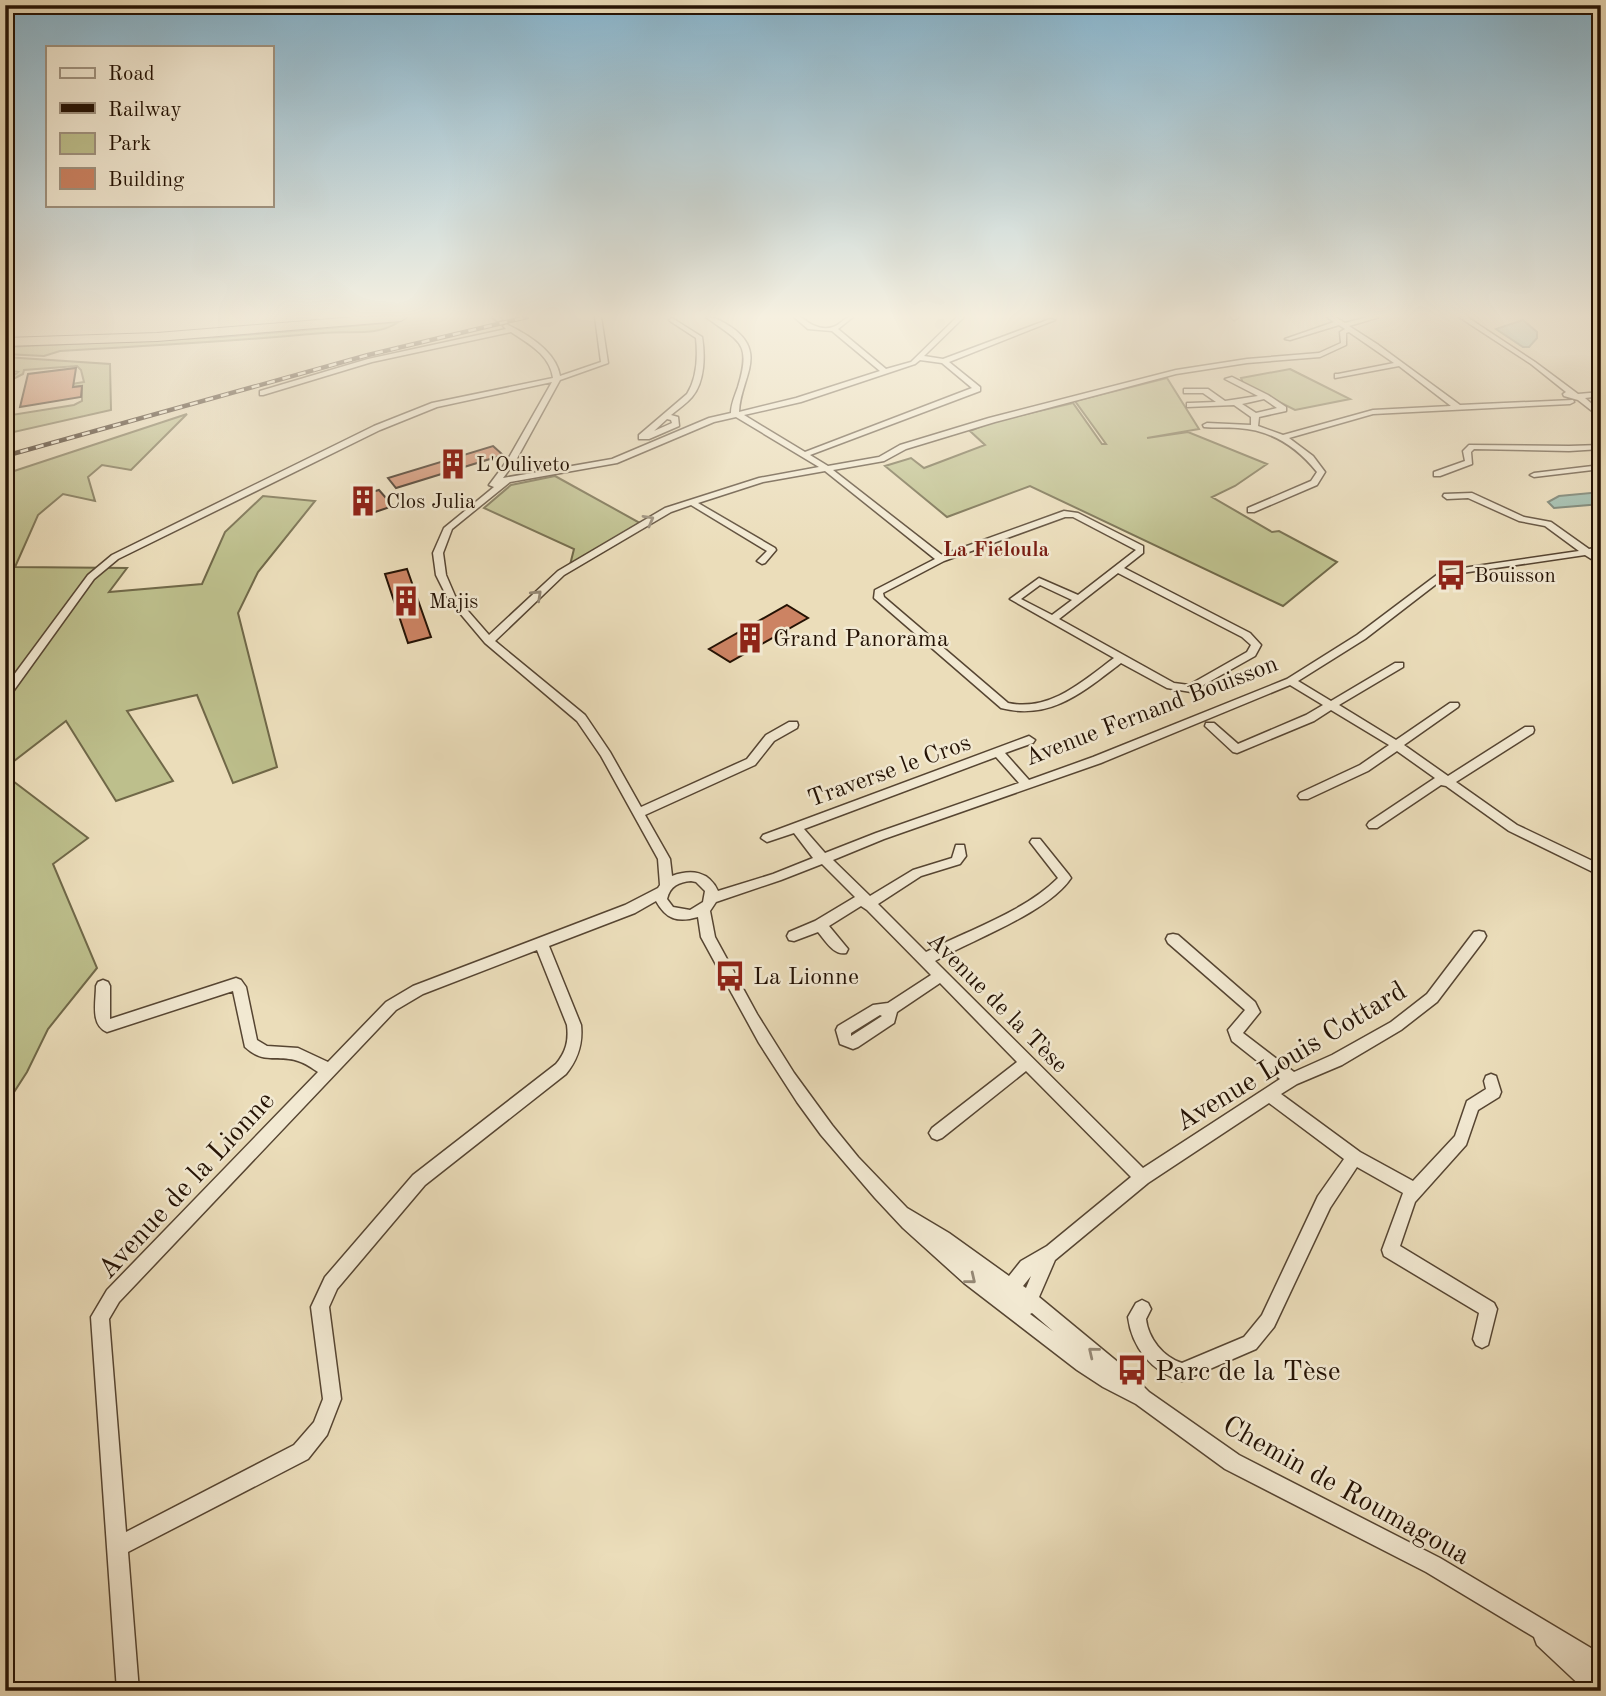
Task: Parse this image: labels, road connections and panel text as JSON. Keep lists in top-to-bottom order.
{
  "streets": {
    "street": [
      "Avenue Fernand Bouisson",
      "Traverse le Cros",
      "Avenue de la Tèse",
      "Avenue Louis Cottard",
      "Avenue de la Lionne",
      "Chemin de Roumagoua"
    ]
  },
  "crossings": [
    ["Avenue Fernand Bouisson", "Traverse le Cros"],
    ["Avenue Fernand Bouisson", "Avenue de la Tèse"],
    ["Avenue Fernand Bouisson", "Avenue de la Lionne"],
    ["Avenue Fernand Bouisson", "Chemin de Roumagoua"],
    ["Traverse le Cros", "Avenue de la Tèse"],
    ["Avenue de la Tèse", "Avenue Louis Cottard"],
    ["Avenue Louis Cottard", "Chemin de Roumagoua"],
    ["Avenue de la Lionne", "Chemin de Roumagoua"]
  ],
  "districts": ["La Fieloula"],
  "places": {
    "building": [
      "L'Ouliveto",
      "Clos Julia",
      "Majis",
      "Grand Panorama"
    ],
    "bus stop": ["Bouisson", "La Lionne", "Parc de la Tèse"]
  },
  "legend": [
    "Road",
    "Railway",
    "Park",
    "Building"
  ]
}
